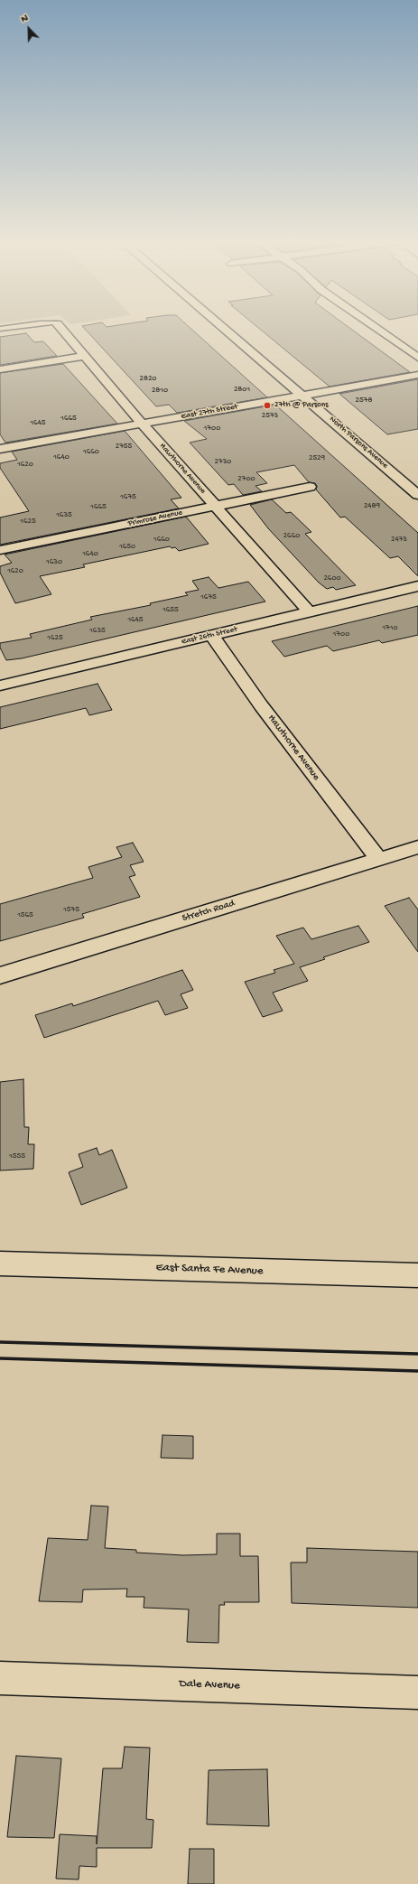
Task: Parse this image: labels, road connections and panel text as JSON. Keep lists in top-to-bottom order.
{
  "streets": {
    "street": [
      "East 27th Street",
      "North Parsons Avenue",
      "Hawthorne Avenue",
      "Primrose Avenue",
      "East 26th Street",
      "Stretch Road",
      "East Santa Fe Avenue",
      "Dale Avenue"
    ]
  },
  "crossings": [
    ["East 27th Street", "North Parsons Avenue"],
    ["East 27th Street", "Hawthorne Avenue"],
    ["Hawthorne Avenue", "Primrose Avenue"],
    ["Hawthorne Avenue", "East 26th Street"],
    ["Hawthorne Avenue", "Stretch Road"]
  ],
  "places": ["27th @ Parsons"],
  "house_numbers": [
    "2820",
    "2801",
    "2810",
    "2578",
    "2573",
    "1665",
    "1645",
    "1700",
    "2755",
    "1660",
    "1640",
    "2529",
    "2730",
    "1620",
    "2700",
    "1675",
    "2489",
    "1665",
    "1635",
    "1625",
    "2660",
    "1660",
    "2473",
    "1650",
    "1640",
    "1630",
    "1620",
    "2600",
    "1675",
    "1655",
    "1645",
    "1710",
    "1635",
    "1700",
    "1625",
    "1575",
    "1565",
    "1555"
  ],
  "north": "top left"
}
